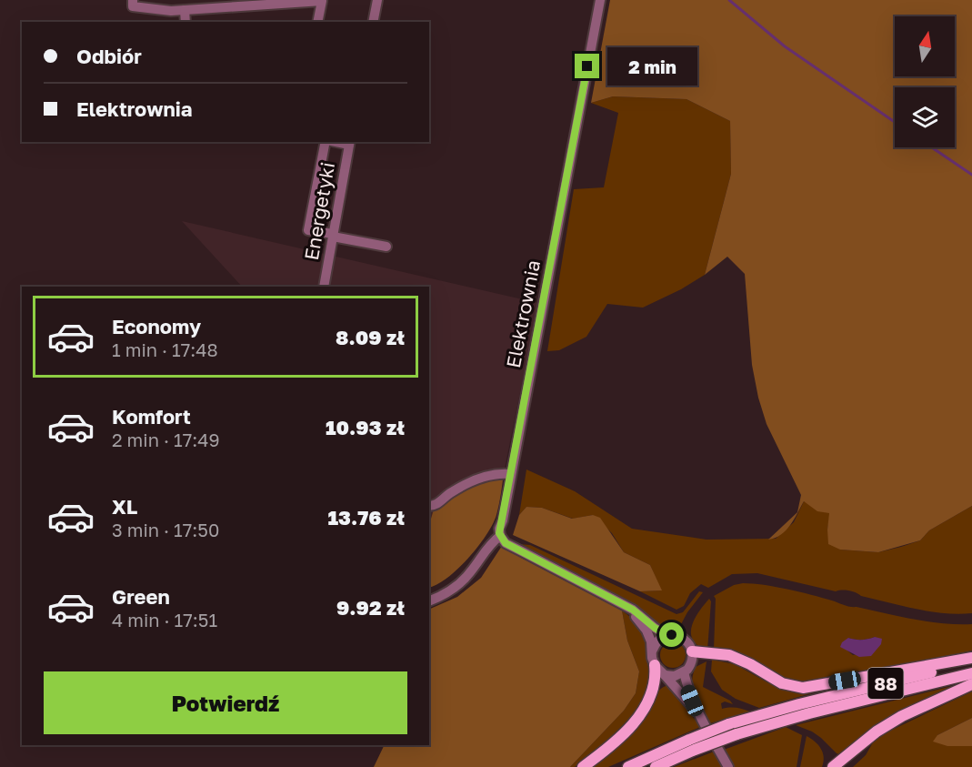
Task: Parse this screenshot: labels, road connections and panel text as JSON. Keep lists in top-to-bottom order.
{
  "streets": {
    "main road": ["88"],
    "street": ["Energetyki", "Elektrownia"]
  },
  "north": "top",
  "page": {
    "banner": ["Odbiór", "Elektrownia"],
    "bubble": "2 min",
    "list": [
      {
        "name": "Economy",
        "note": "1 min · 17:48",
        "value": "8.09 zł"
      },
      {
        "name": "Komfort",
        "note": "2 min · 17:49",
        "value": "10.93 zł"
      },
      {
        "name": "XL",
        "note": "3 min · 17:50",
        "value": "13.76 zł"
      },
      {
        "name": "Green",
        "note": "4 min · 17:51",
        "value": "9.92 zł"
      }
    ],
    "buttons": "Potwierdź"
  }
}
